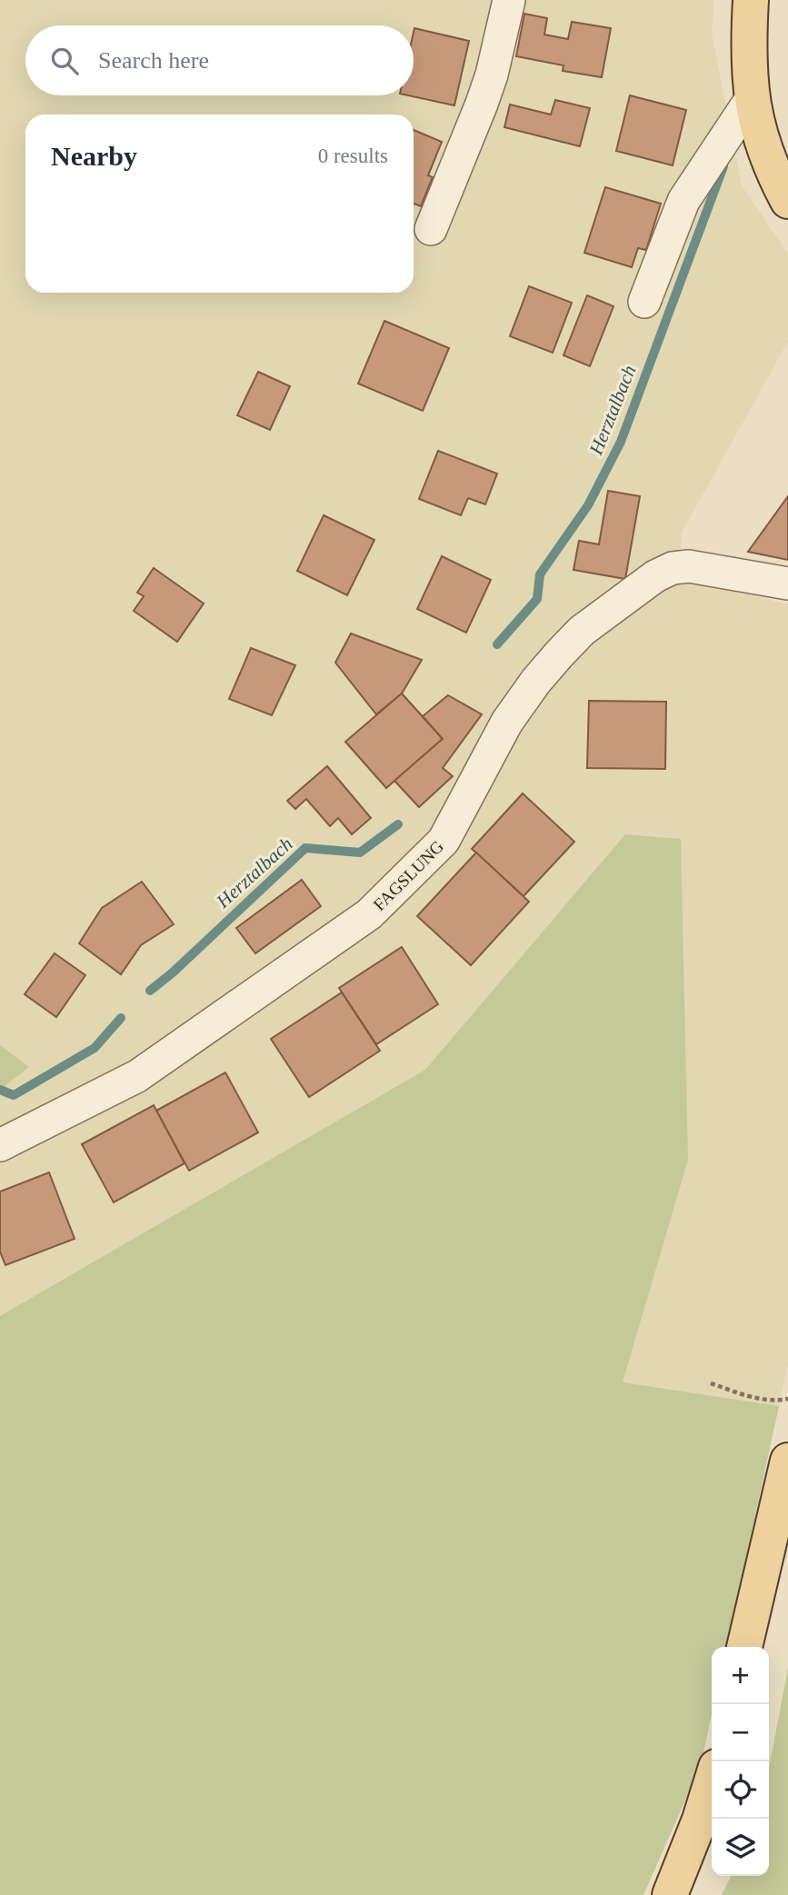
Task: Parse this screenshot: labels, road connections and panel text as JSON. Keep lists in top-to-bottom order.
{
  "streets": {
    "street": ["FAGSLUNG"]
  },
  "water": ["Herztalbach"],
  "page": {
    "search": "Search here",
    "heading": ["Nearby", "0 results"],
    "map_buttons": ["+", "−"]
  }
}
